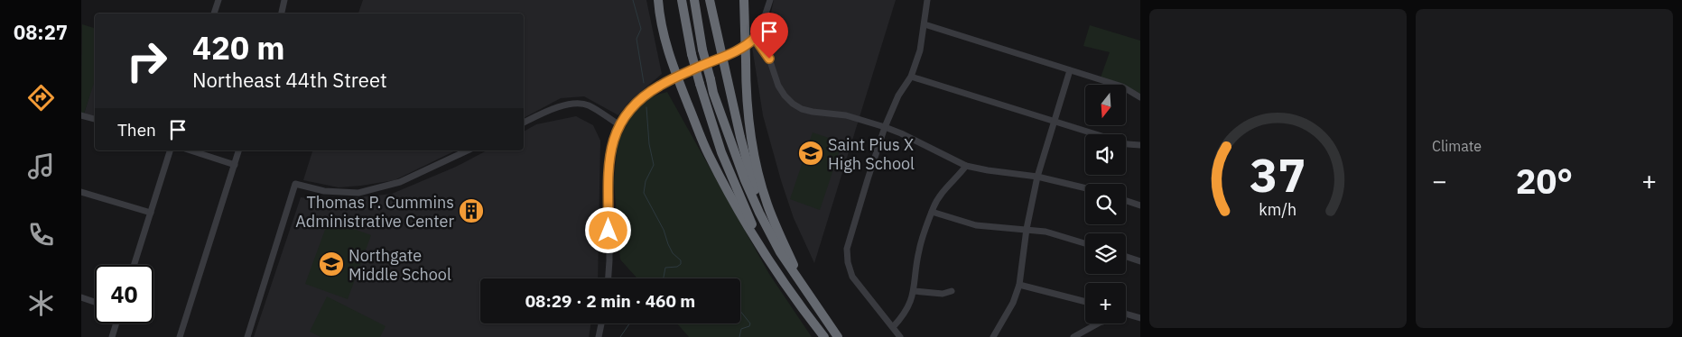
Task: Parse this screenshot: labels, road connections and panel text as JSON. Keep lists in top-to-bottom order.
{
  "places": {
    "school or university": ["Saint Pius X High School", "Northgate Middle School"],
    "building": ["Thomas P. Cummins Administrative Center"]
  },
  "north": "bottom",
  "page": {
    "tabs": "08:27",
    "tile": "Climate",
    "turn": ["420 m", "Northeast 44th Street"],
    "map_buttons": "+",
    "then": "Then",
    "heat": ["−", "20°", "+"],
    "limit": "40",
    "trip": "08:29 · 2 min · 460 m",
    "gauge": ["37", "km/h"]
  }
}
